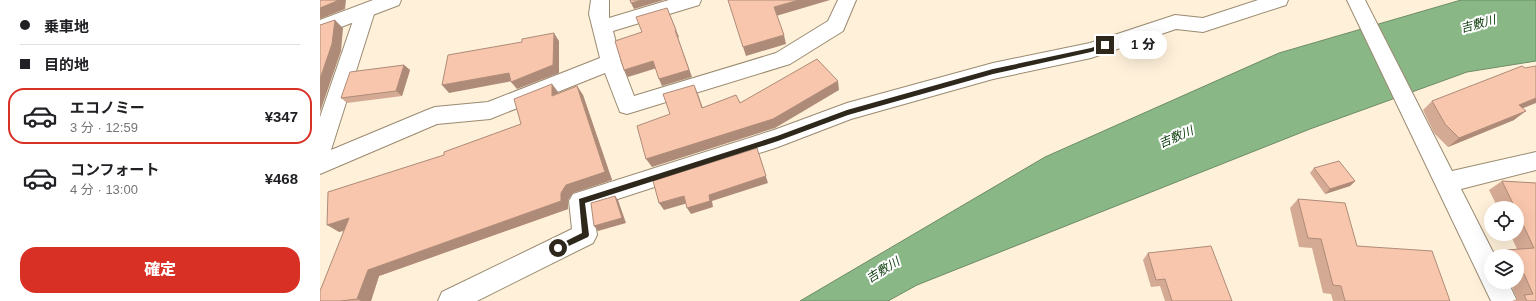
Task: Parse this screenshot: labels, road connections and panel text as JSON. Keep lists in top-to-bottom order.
{
  "water": ["吉敷川"],
  "page": {
    "banner": ["乗車地", "目的地"],
    "bubble": "1 分",
    "list": [
      {
        "name": "エコノミー",
        "note": "3 分 · 12:59",
        "value": "¥347"
      },
      {
        "name": "コンフォート",
        "note": "4 分 · 13:00",
        "value": "¥468"
      }
    ],
    "buttons": "確定"
  }
}
